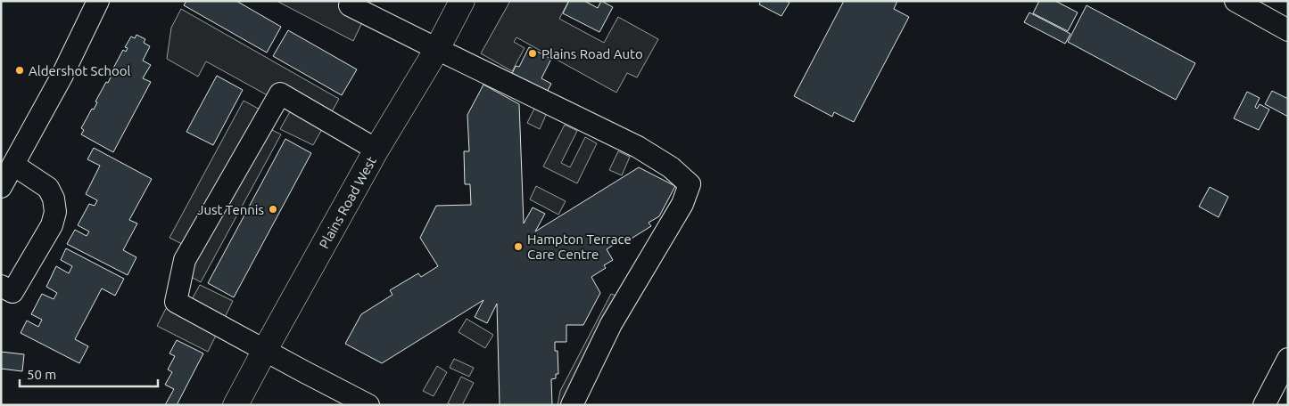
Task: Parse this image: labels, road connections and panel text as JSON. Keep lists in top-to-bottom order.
{
  "streets": {
    "main road": ["Plains Road West"]
  },
  "places": [
    "Plains Road Auto",
    "Aldershot School",
    "Just Tennis",
    "Hampton Terrace Care Centre"
  ],
  "scale_bar": "50 m"
}
